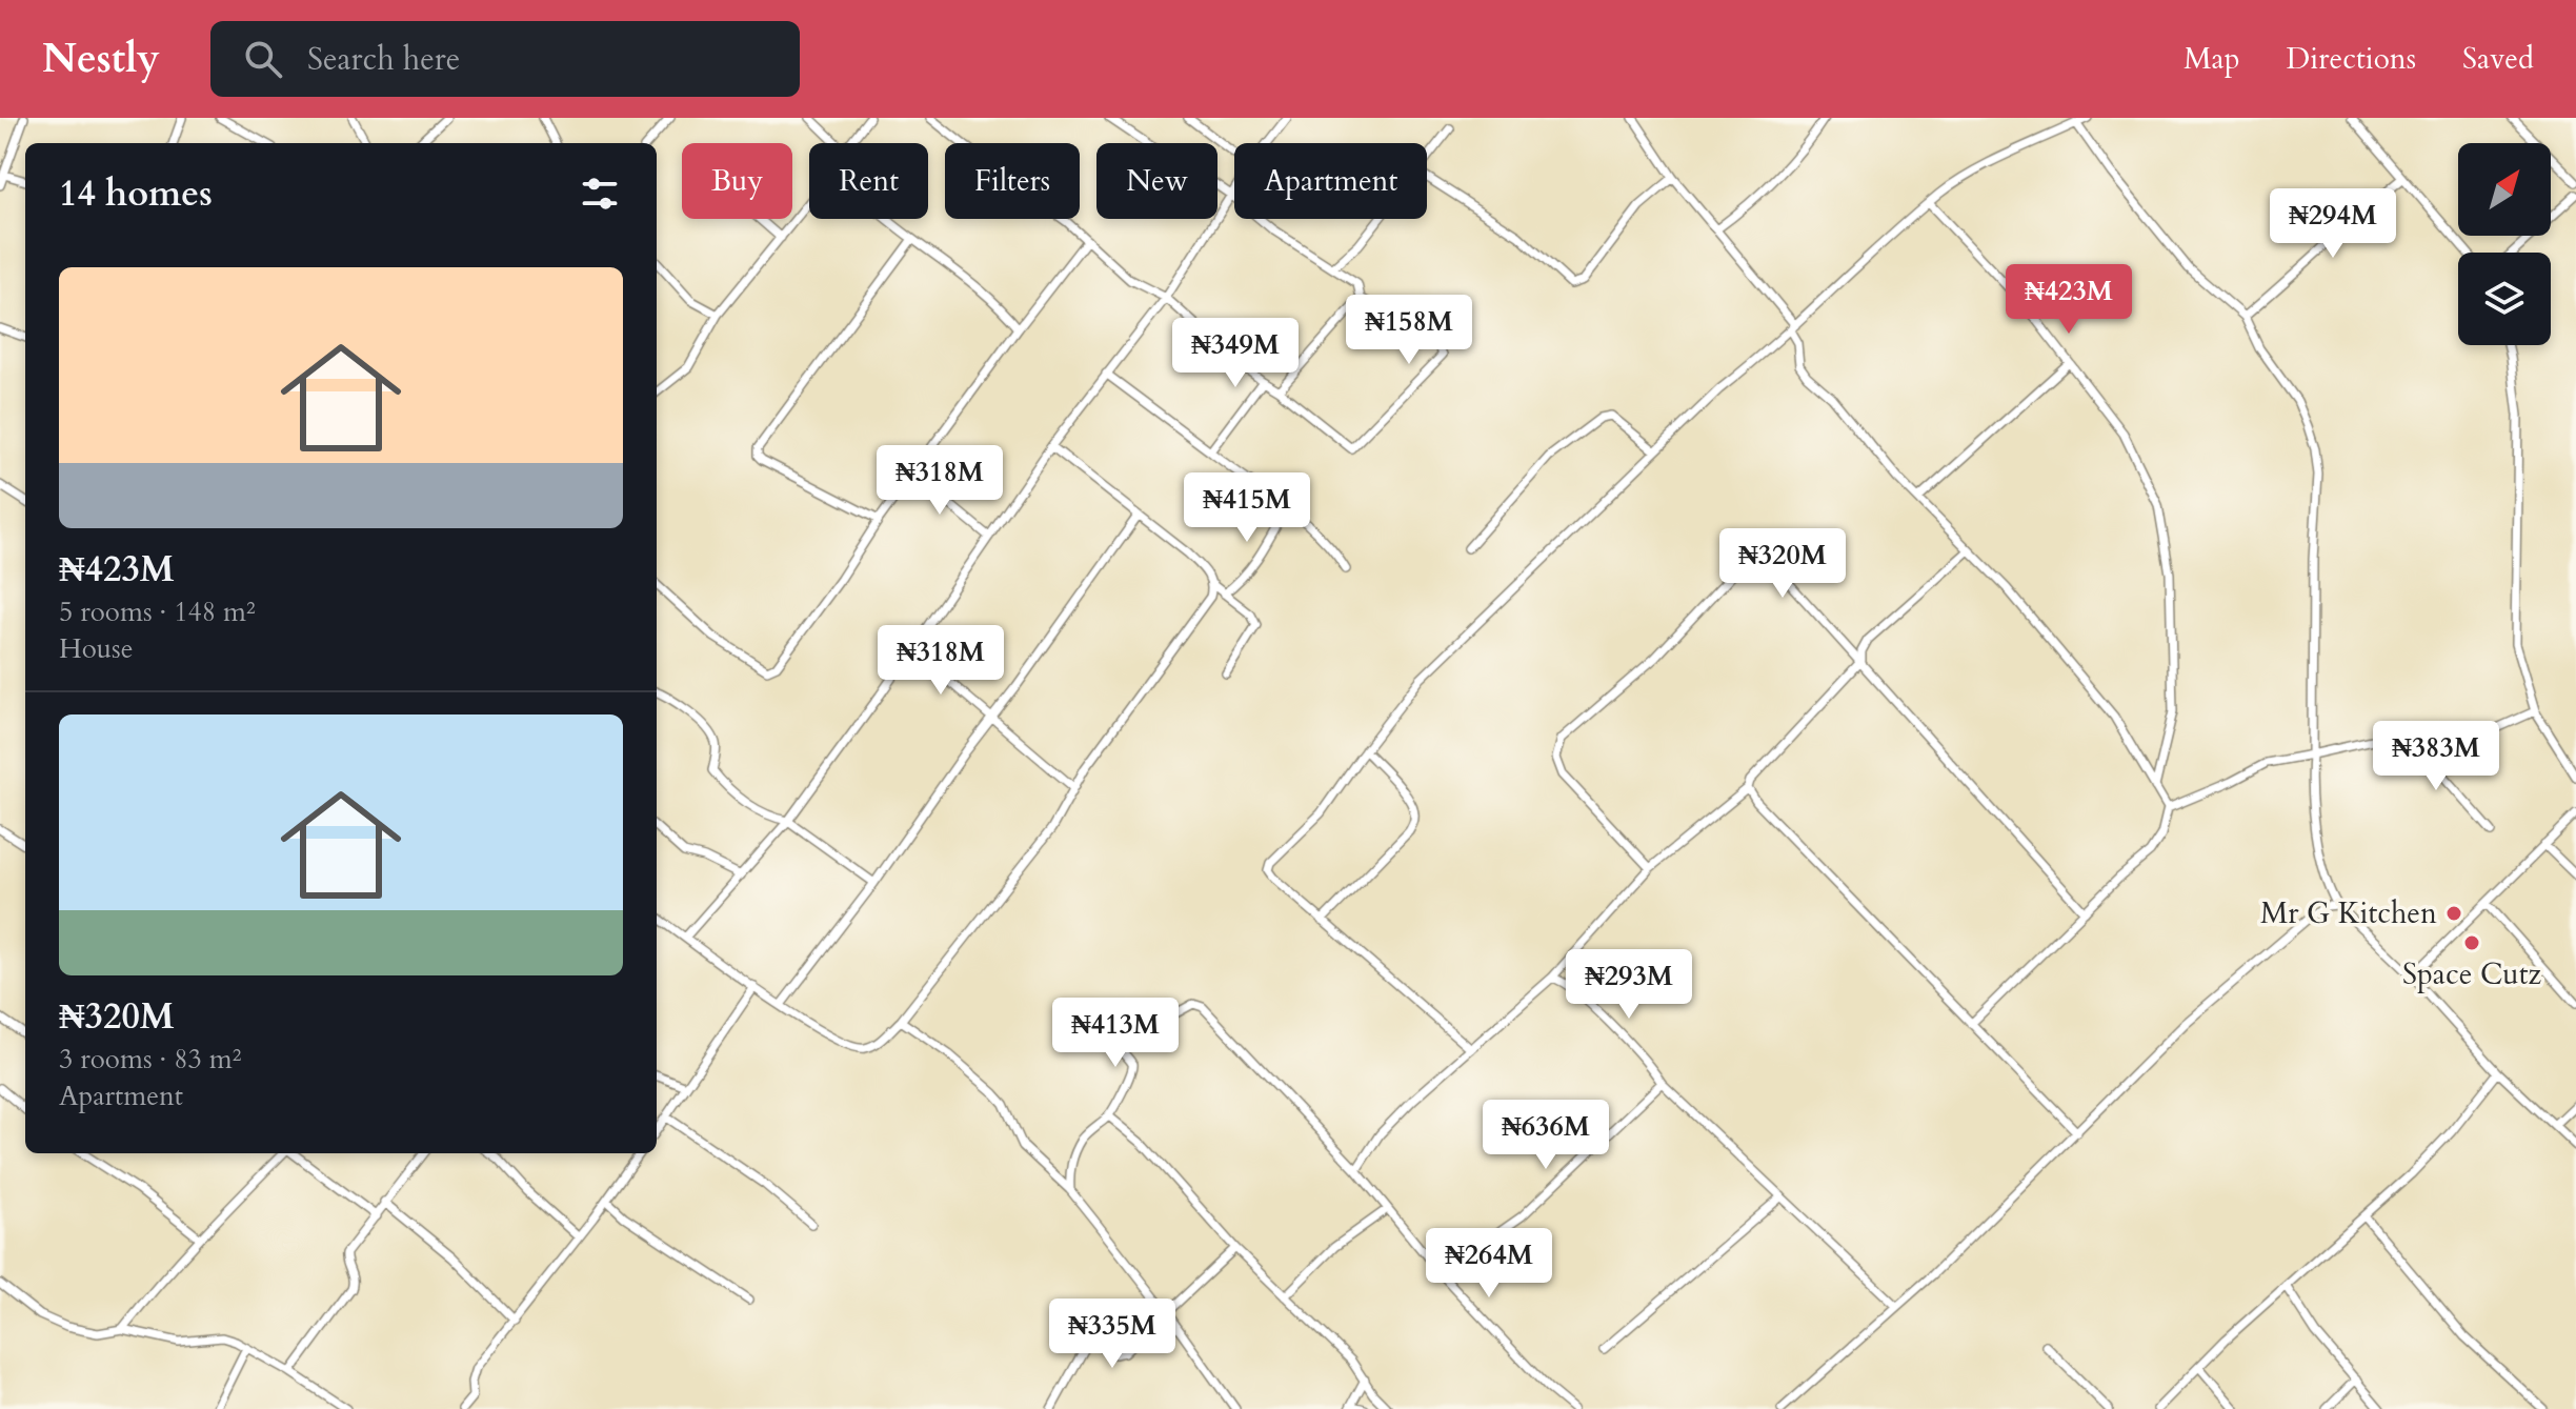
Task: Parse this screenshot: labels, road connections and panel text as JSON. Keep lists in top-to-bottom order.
{
  "places": ["Mr G Kitchen", "Space Cutz"],
  "north": "top right",
  "page": {
    "header": "Nestly",
    "search": "Search here",
    "nav": ["Map", "Directions", "Saved"],
    "chip": [
      "Buy",
      "Rent",
      "Filters",
      "New",
      "Apartment"
    ],
    "heading": "14 homes",
    "price": [
      "₦294M",
      "₦423M",
      "₦158M",
      "₦349M",
      "₦318M",
      "₦415M",
      "₦320M",
      "₦318M",
      "₦383M",
      "₦293M",
      "₦413M",
      "₦636M",
      "₦264M",
      "₦335M"
    ],
    "list": [
      {
        "name": "₦423M",
        "note": "5 rooms · 148 m² · House"
      },
      {
        "name": "₦320M",
        "note": "3 rooms · 83 m² · Apartment"
      }
    ]
  }
}
